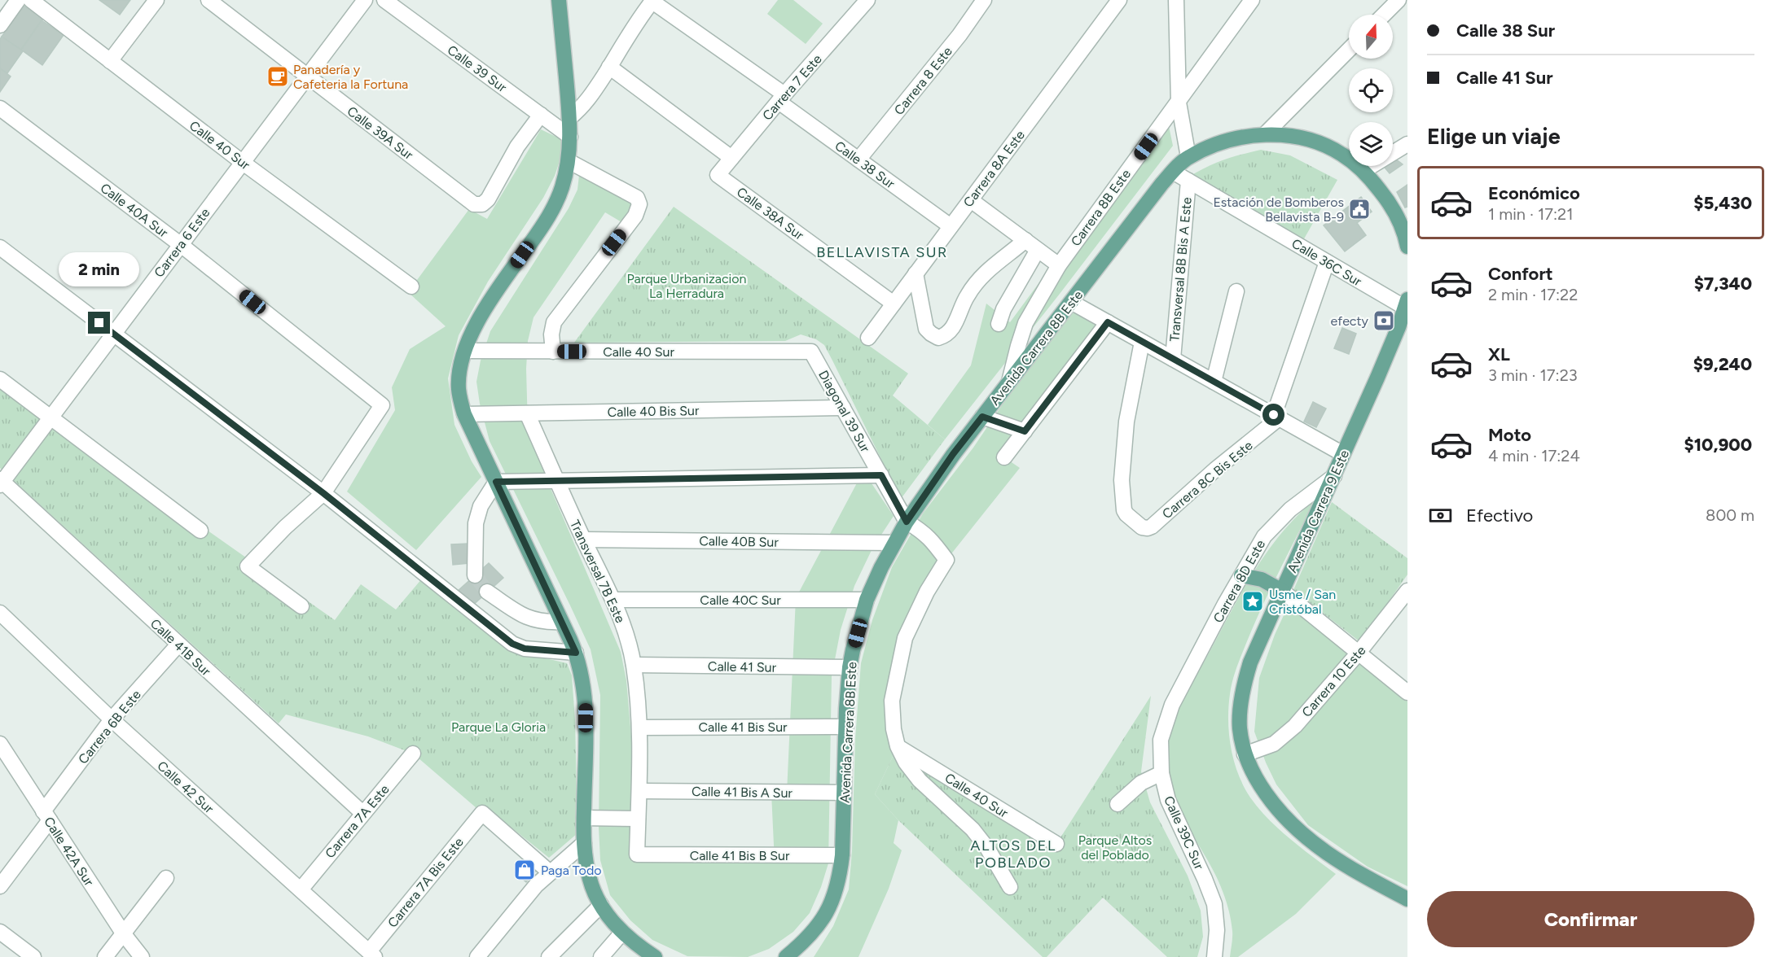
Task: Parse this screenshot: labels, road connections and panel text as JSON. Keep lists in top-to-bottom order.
{
  "streets": {
    "main road": ["Avenida Carrera 8B Este", "Avenida Carrera 9 Este"],
    "street": [
      "Calle 39 Sur",
      "Carrera 8 Este",
      "Carrera 7 Este",
      "Calle 39A Sur",
      "Calle 40 Sur",
      "Calle 38 Sur",
      "Carrera 8A Este",
      "Carrera 8B Este",
      "Calle 40A Sur",
      "Calle 38A Sur",
      "Carrera 6 Este",
      "Calle 36C Sur",
      "Transversal 8B Bis A Este",
      "Calle 40 Bis Sur",
      "Diagonal 39 Sur",
      "Carrera 8C Bis Este",
      "Calle 40B Sur",
      "Transversal 7B Este",
      "Carrera 8D Este",
      "Calle 40C Sur",
      "Calle 41B Sur",
      "Calle 41 Sur",
      "Carrera 10 Este",
      "Carrera 6B Este",
      "Calle 41 Bis Sur",
      "Calle 42 Sur",
      "Calle 41 Bis A Sur",
      "Carrera 7A Este",
      "Calle 39C Sur",
      "Calle 42A Sur",
      "Calle 41 Bis B Sur",
      "Carrera 7A Bis Este"
    ]
  },
  "crossings": [
    ["Calle 39 Sur", "Calle 39A Sur"],
    ["Carrera 8 Este", "Calle 38 Sur"],
    ["Carrera 7 Este", "Calle 38 Sur"],
    ["Carrera 7 Este", "Calle 38A Sur"],
    ["Calle 39A Sur", "Carrera 6 Este"],
    ["Calle 40 Sur", "Carrera 6 Este"],
    ["Calle 40 Sur", "Diagonal 39 Sur"],
    ["Calle 38 Sur", "Carrera 8A Este"],
    ["Carrera 8A Este", "Calle 38A Sur"],
    ["Carrera 8B Este", "Avenida Carrera 8B Este"],
    ["Calle 40A Sur", "Carrera 6 Este"],
    ["Carrera 6 Este", "Calle 41B Sur"],
    ["Calle 36C Sur", "Transversal 8B Bis A Este"],
    ["Calle 36C Sur", "Avenida Carrera 8B Este"],
    ["Calle 36C Sur", "Avenida Carrera 9 Este"],
    ["Avenida Carrera 8B Este", "Diagonal 39 Sur"],
    ["Avenida Carrera 8B Este", "Calle 40B Sur"],
    ["Avenida Carrera 8B Este", "Calle 40C Sur"],
    ["Avenida Carrera 8B Este", "Calle 41 Sur"],
    ["Avenida Carrera 8B Este", "Calle 41 Bis Sur"],
    ["Avenida Carrera 8B Este", "Calle 41 Bis A Sur"],
    ["Avenida Carrera 8B Este", "Calle 41 Bis B Sur"],
    ["Calle 40 Bis Sur", "Diagonal 39 Sur"],
    ["Calle 40 Bis Sur", "Transversal 7B Este"],
    ["Avenida Carrera 9 Este", "Carrera 8D Este"],
    ["Avenida Carrera 9 Este", "Carrera 10 Este"],
    ["Calle 40B Sur", "Transversal 7B Este"],
    ["Transversal 7B Este", "Calle 40C Sur"],
    ["Transversal 7B Este", "Calle 41 Sur"],
    ["Transversal 7B Este", "Calle 41 Bis Sur"],
    ["Transversal 7B Este", "Calle 41 Bis A Sur"],
    ["Transversal 7B Este", "Calle 41 Bis B Sur"],
    ["Carrera 8D Este", "Calle 39C Sur"],
    ["Calle 41B Sur", "Carrera 6B Este"],
    ["Calle 41B Sur", "Carrera 7A Este"],
    ["Carrera 6B Este", "Calle 42 Sur"],
    ["Carrera 6B Este", "Calle 42A Sur"],
    ["Calle 42 Sur", "Carrera 7A Este"],
    ["Calle 42 Sur", "Carrera 7A Bis Este"]
  ],
  "districts": ["BELLAVISTA SUR", "ALTOS DEL POBLADO"],
  "parks": ["Parque Urbanizacion La Herradura", "Parque La Gloria", "Parque Altos del Poblado"],
  "places": {
    "cafe": ["Panadería y Cafeteria la Fortuna"],
    "public building": ["Estación de Bomberos Bellavista B-9"],
    "bank": ["efecty"],
    "place": ["Usme / San Cristóbal"],
    "shop": ["Paga Todo"]
  },
  "north": "top",
  "page": {
    "banner": ["Calle 38 Sur", "Calle 41 Sur"],
    "heading": "Elige un viaje",
    "list": [
      {
        "name": "Económico",
        "note": "1 min · 17:21",
        "value": "$5,430"
      },
      {
        "name": "Confort",
        "note": "2 min · 17:22",
        "value": "$7,340"
      },
      {
        "name": "XL",
        "note": "3 min · 17:23",
        "value": "$9,240"
      },
      {
        "name": "Moto",
        "note": "4 min · 17:24",
        "value": "$10,900"
      }
    ],
    "bubble": "2 min",
    "pay": ["Efectivo", "800 m"],
    "buttons": "Confirmar"
  }
}
